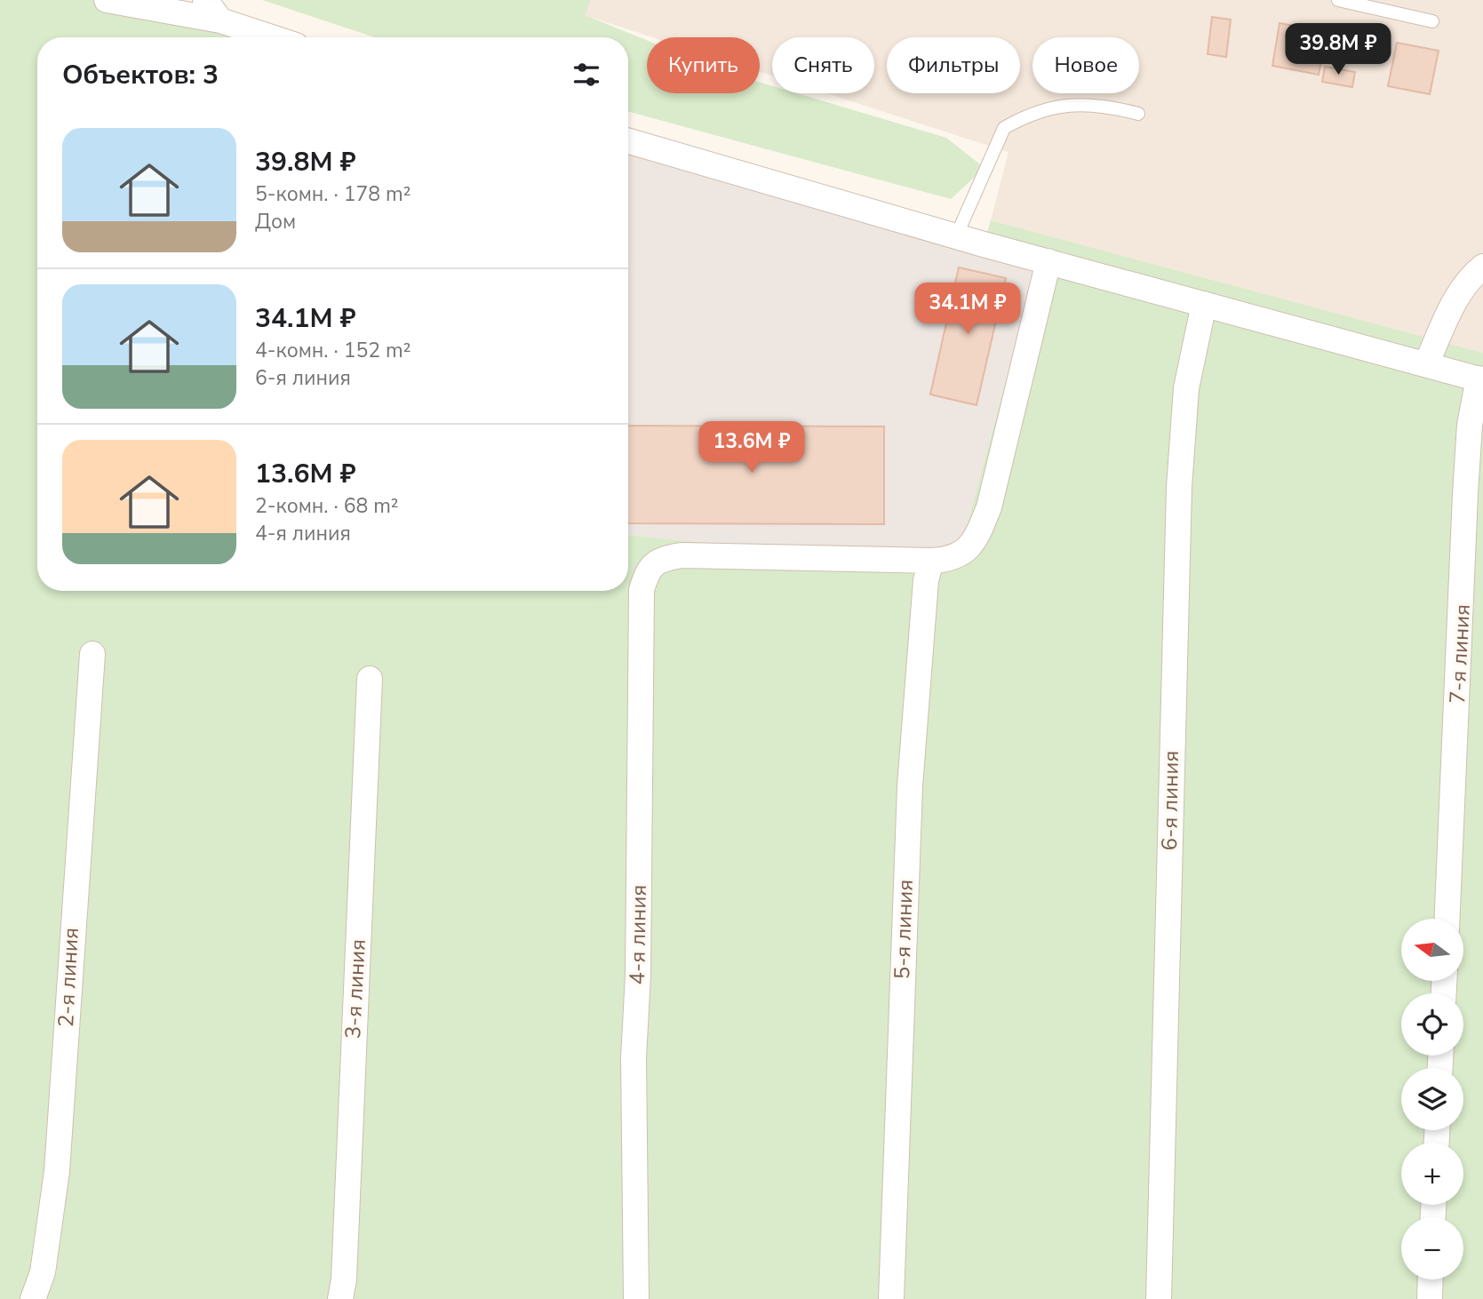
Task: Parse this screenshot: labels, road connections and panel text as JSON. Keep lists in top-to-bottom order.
{
  "streets": {
    "street": [
      "7-я линия",
      "6-я линия",
      "5-я линия",
      "4-я линия",
      "2-я линия",
      "3-я линия"
    ]
  },
  "crossings": [
    ["5-я линия", "4-я линия"]
  ],
  "north": "left",
  "page": {
    "price": ["39.8M ₽", "34.1M ₽", "13.6M ₽"],
    "chip": [
      "Купить",
      "Снять",
      "Фильтры",
      "Новое"
    ],
    "heading": "Объектов: 3",
    "list": [
      {
        "name": "39.8M ₽",
        "note": "5-комн. · 178 m² · Дом"
      },
      {
        "name": "34.1M ₽",
        "note": "4-комн. · 152 m² · 6-я линия"
      },
      {
        "name": "13.6M ₽",
        "note": "2-комн. · 68 m² · 4-я линия"
      }
    ],
    "map_buttons": ["+", "−"]
  }
}
